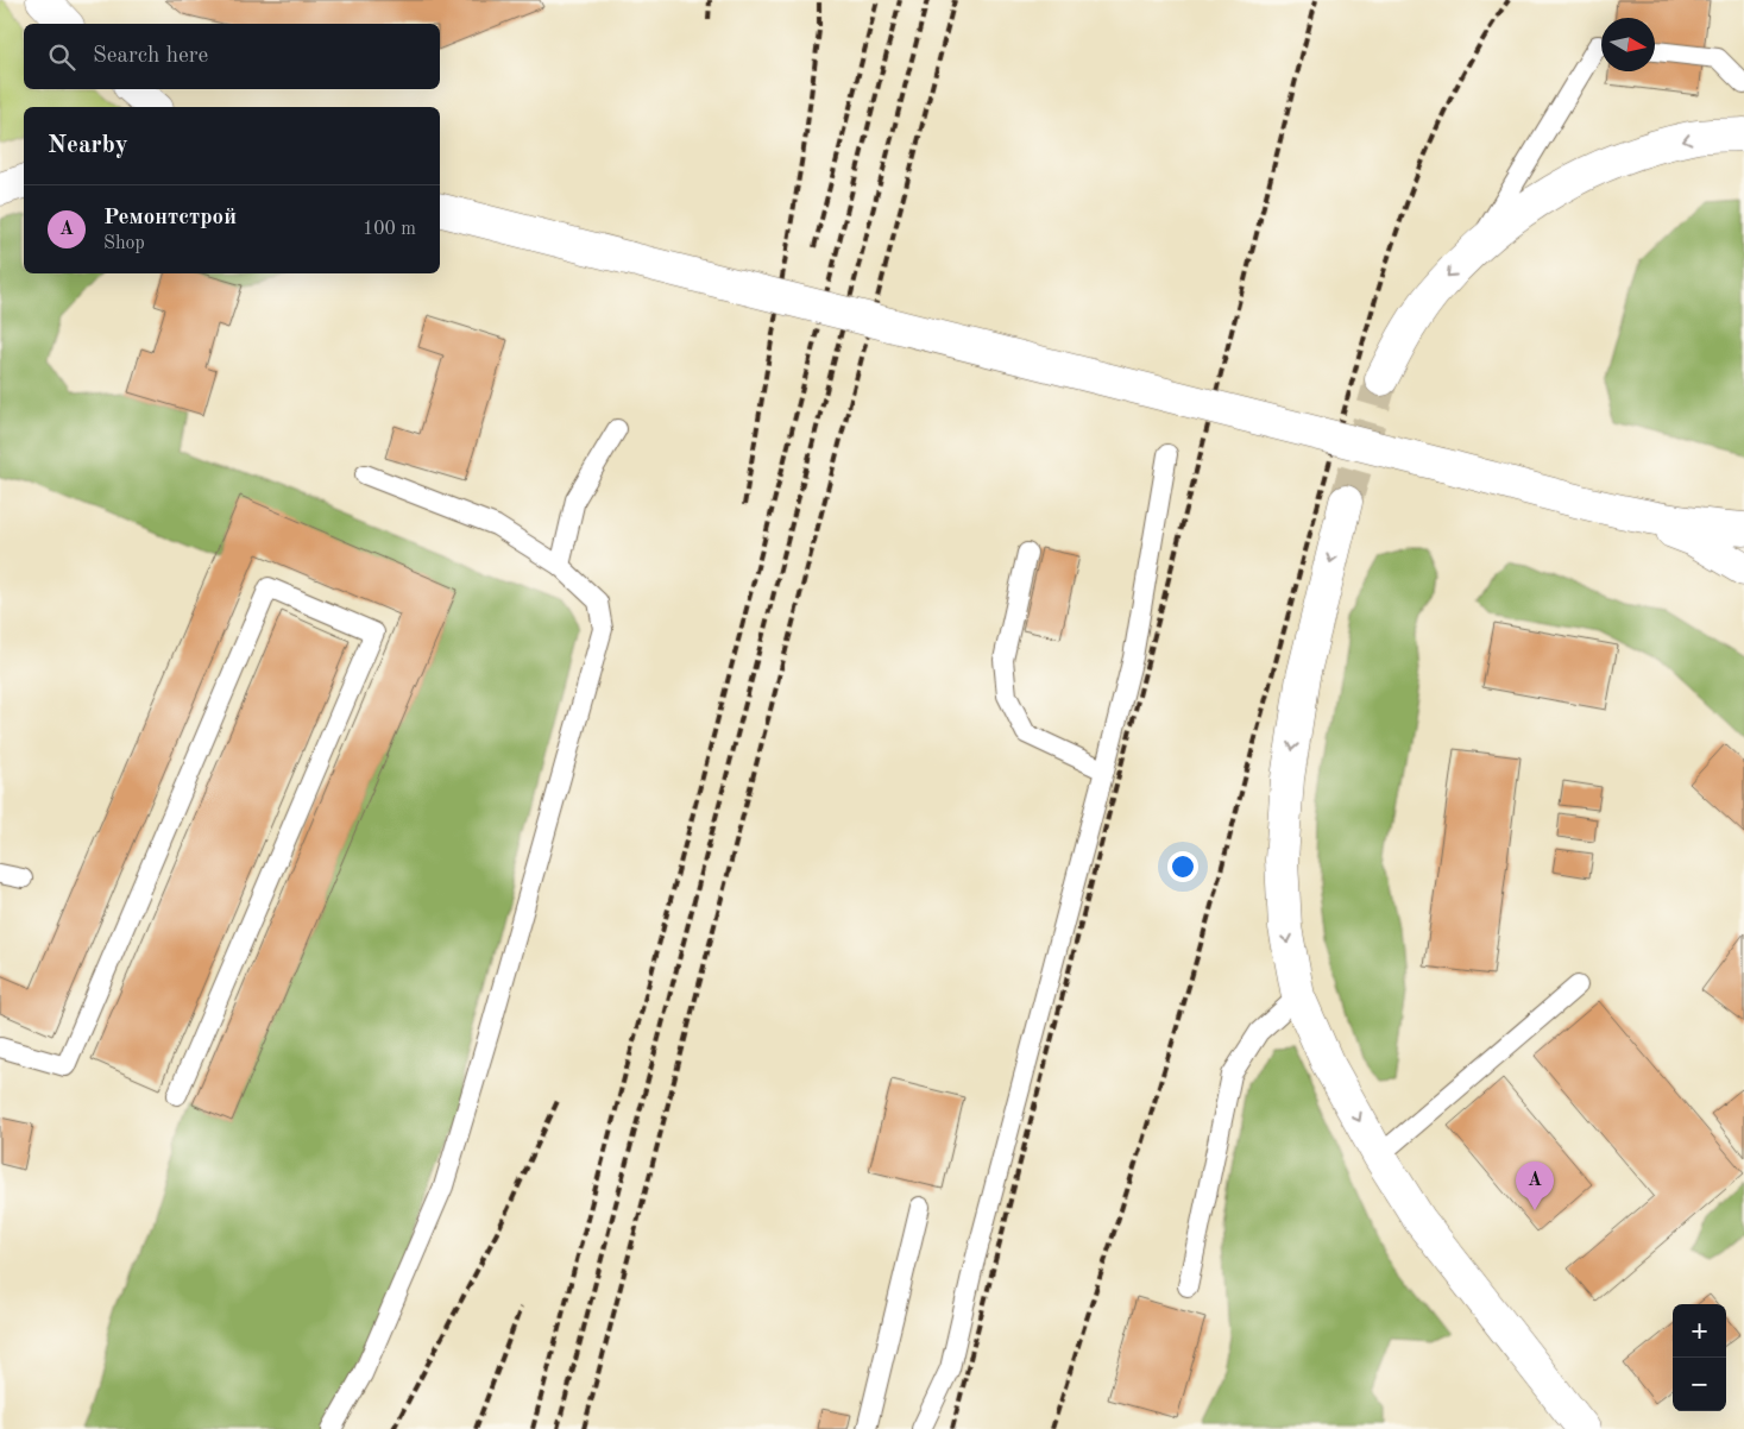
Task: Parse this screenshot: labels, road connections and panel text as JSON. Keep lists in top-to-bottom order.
{
  "north": "right",
  "page": {
    "search": "Search here",
    "heading": "Nearby",
    "list": [
      {
        "mark": "A",
        "name": "Ремонтстрой",
        "note": "Shop",
        "value": "100 m"
      }
    ],
    "pins": "A",
    "map_buttons": ["+", "−"]
  }
}
